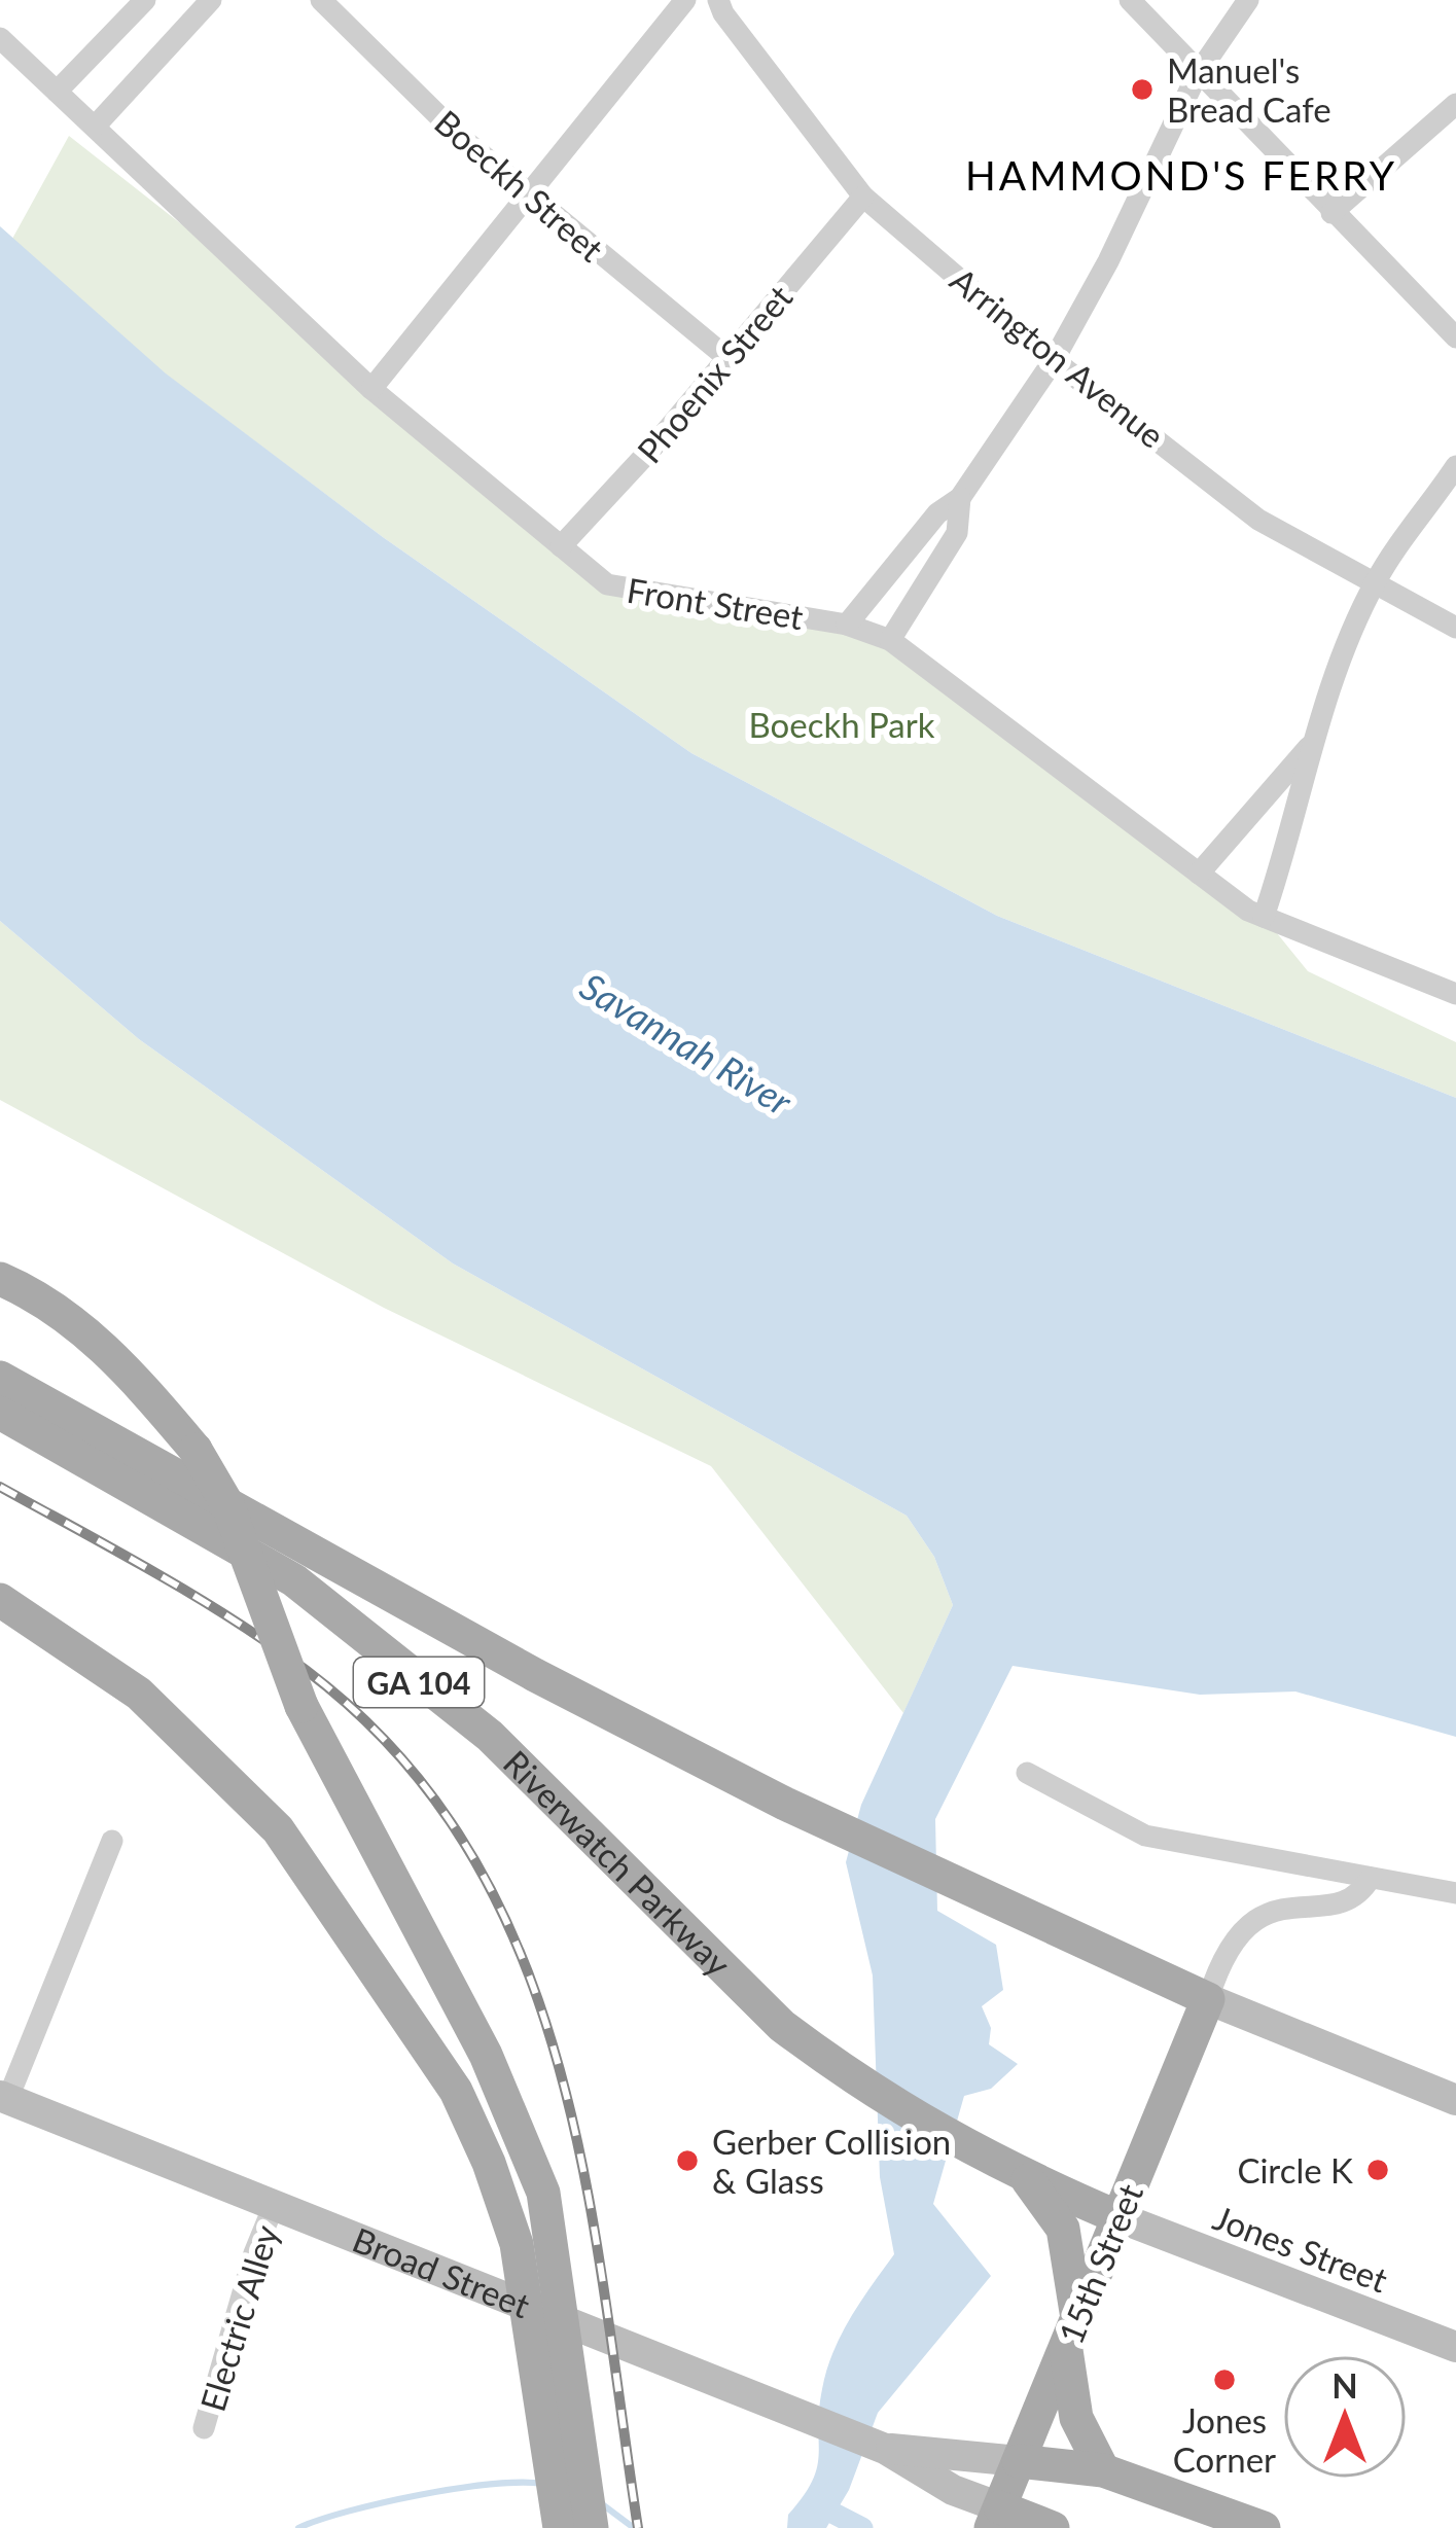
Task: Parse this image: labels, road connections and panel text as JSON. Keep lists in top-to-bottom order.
{
  "streets": {
    "main road": [
      "GA 104",
      "Riverwatch Parkway",
      "Jones Street",
      "15th Street",
      "Broad Street"
    ],
    "street": [
      "Boeckh Street",
      "Arrington Avenue",
      "Phoenix Street",
      "Front Street",
      "Electric Alley"
    ]
  },
  "crossings": [
    ["Boeckh Street", "Phoenix Street"],
    ["Arrington Avenue", "Phoenix Street"],
    ["Phoenix Street", "Front Street"],
    ["GA 104", "15th Street"],
    ["Riverwatch Parkway", "Jones Street"],
    ["Riverwatch Parkway", "15th Street"],
    ["Jones Street", "15th Street"],
    ["15th Street", "Broad Street"],
    ["Broad Street", "Electric Alley"]
  ],
  "districts": ["HAMMOND'S FERRY"],
  "water": ["Savannah River"],
  "parks": ["Boeckh Park"],
  "places": [
    "Manuel's Bread Cafe",
    "Gerber Collision & Glass",
    "Circle K",
    "Jones Corner"
  ],
  "north": "top"
}
